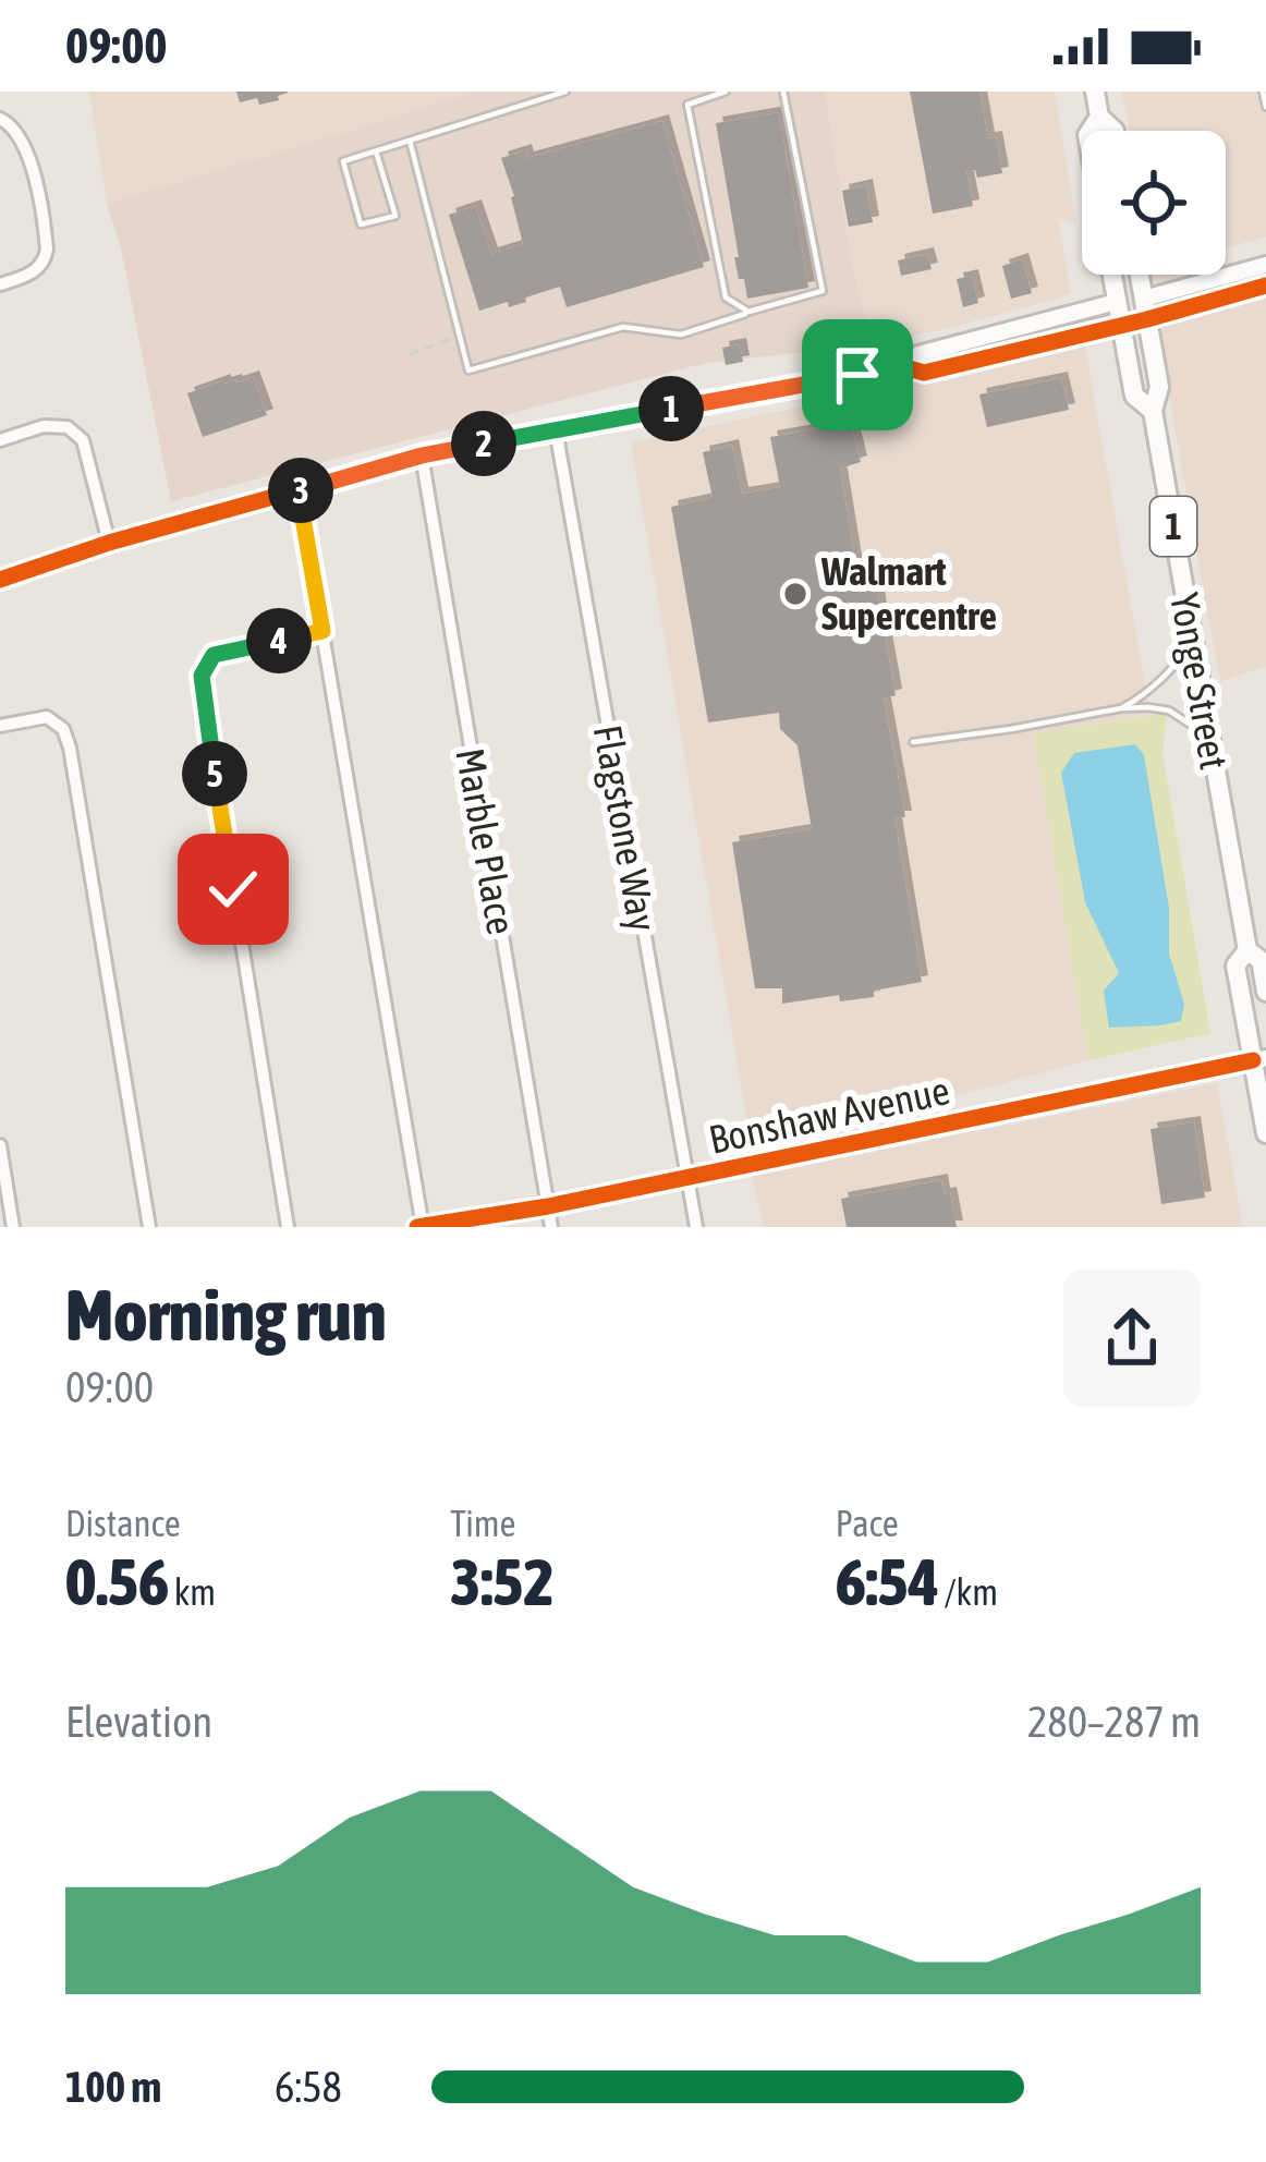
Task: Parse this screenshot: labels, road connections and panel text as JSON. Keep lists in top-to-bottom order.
{
  "streets": {
    "main road": ["1", "Yonge Street"],
    "street": ["Flagstone Way", "Marble Place", "Bonshaw Avenue"]
  },
  "crossings": [
    ["Yonge Street", "Bonshaw Avenue"],
    ["Flagstone Way", "Bonshaw Avenue"],
    ["Marble Place", "Bonshaw Avenue"]
  ],
  "places": ["Walmart Supercentre"],
  "page": {
    "status": "09:00",
    "pins": [
      "1",
      "2",
      "3",
      "4",
      "5"
    ],
    "heading": ["Morning run", "09:00"],
    "stats": [
      ["Distance", "0.56 km"],
      ["Time", "3:52"],
      ["Pace", "6:54 /km"]
    ],
    "chart": ["Elevation", "280–287 m"],
    "list": [
      {
        "name": "100 m",
        "note": "6:58"
      }
    ]
  }
}
